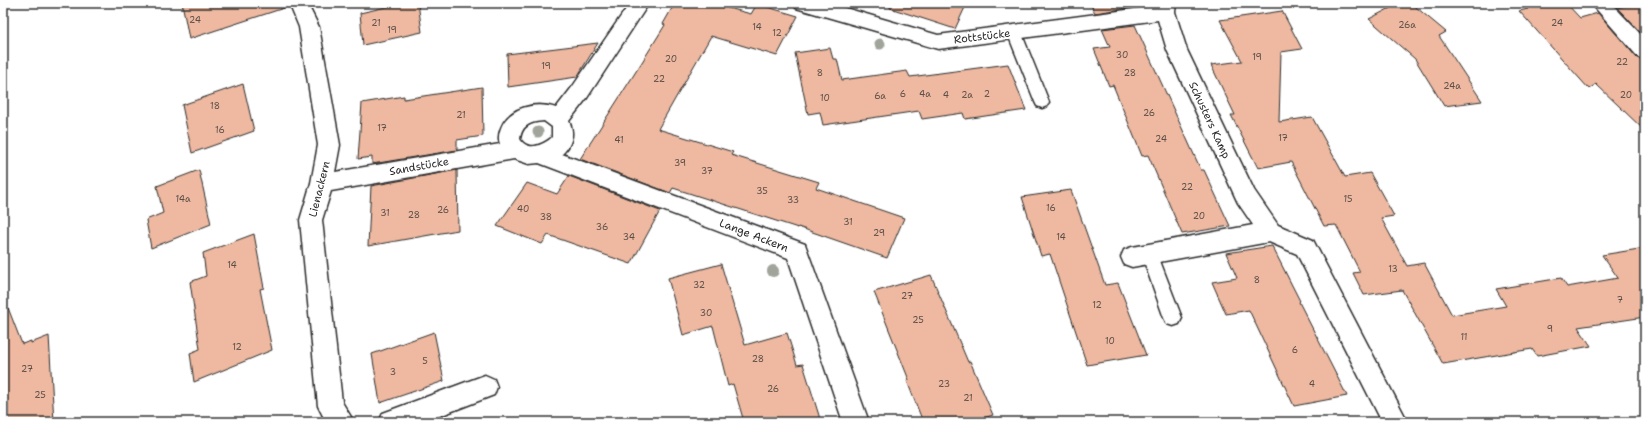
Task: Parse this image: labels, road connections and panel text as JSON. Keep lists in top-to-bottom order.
{
  "streets": {
    "street": [
      "Rottstücke",
      "Schusters Kamp",
      "Sandstücke",
      "Lienackern",
      "Lange Ackern"
    ]
  },
  "crossings": [
    ["Rottstücke", "Schusters Kamp"],
    ["Sandstücke", "Lienackern"],
    ["Sandstücke", "Lange Ackern"]
  ],
  "house_numbers": [
    "24",
    "21",
    "24",
    "26a",
    "14",
    "19",
    "12",
    "30",
    "19",
    "20",
    "22",
    "19",
    "8",
    "28",
    "22",
    "24a",
    "6",
    "4a",
    "2",
    "4",
    "2a",
    "20",
    "6a",
    "10",
    "18",
    "26",
    "21",
    "17",
    "16",
    "17",
    "24",
    "41",
    "39",
    "37",
    "22",
    "35",
    "14a",
    "15",
    "33",
    "16",
    "40",
    "26",
    "31",
    "28",
    "20",
    "38",
    "31",
    "36",
    "29",
    "34",
    "14",
    "14",
    "13",
    "8",
    "32",
    "27",
    "7",
    "12",
    "30",
    "25",
    "9",
    "11",
    "10",
    "12",
    "6",
    "28",
    "5",
    "27",
    "3",
    "23",
    "4",
    "26",
    "25",
    "21"
  ]
}
